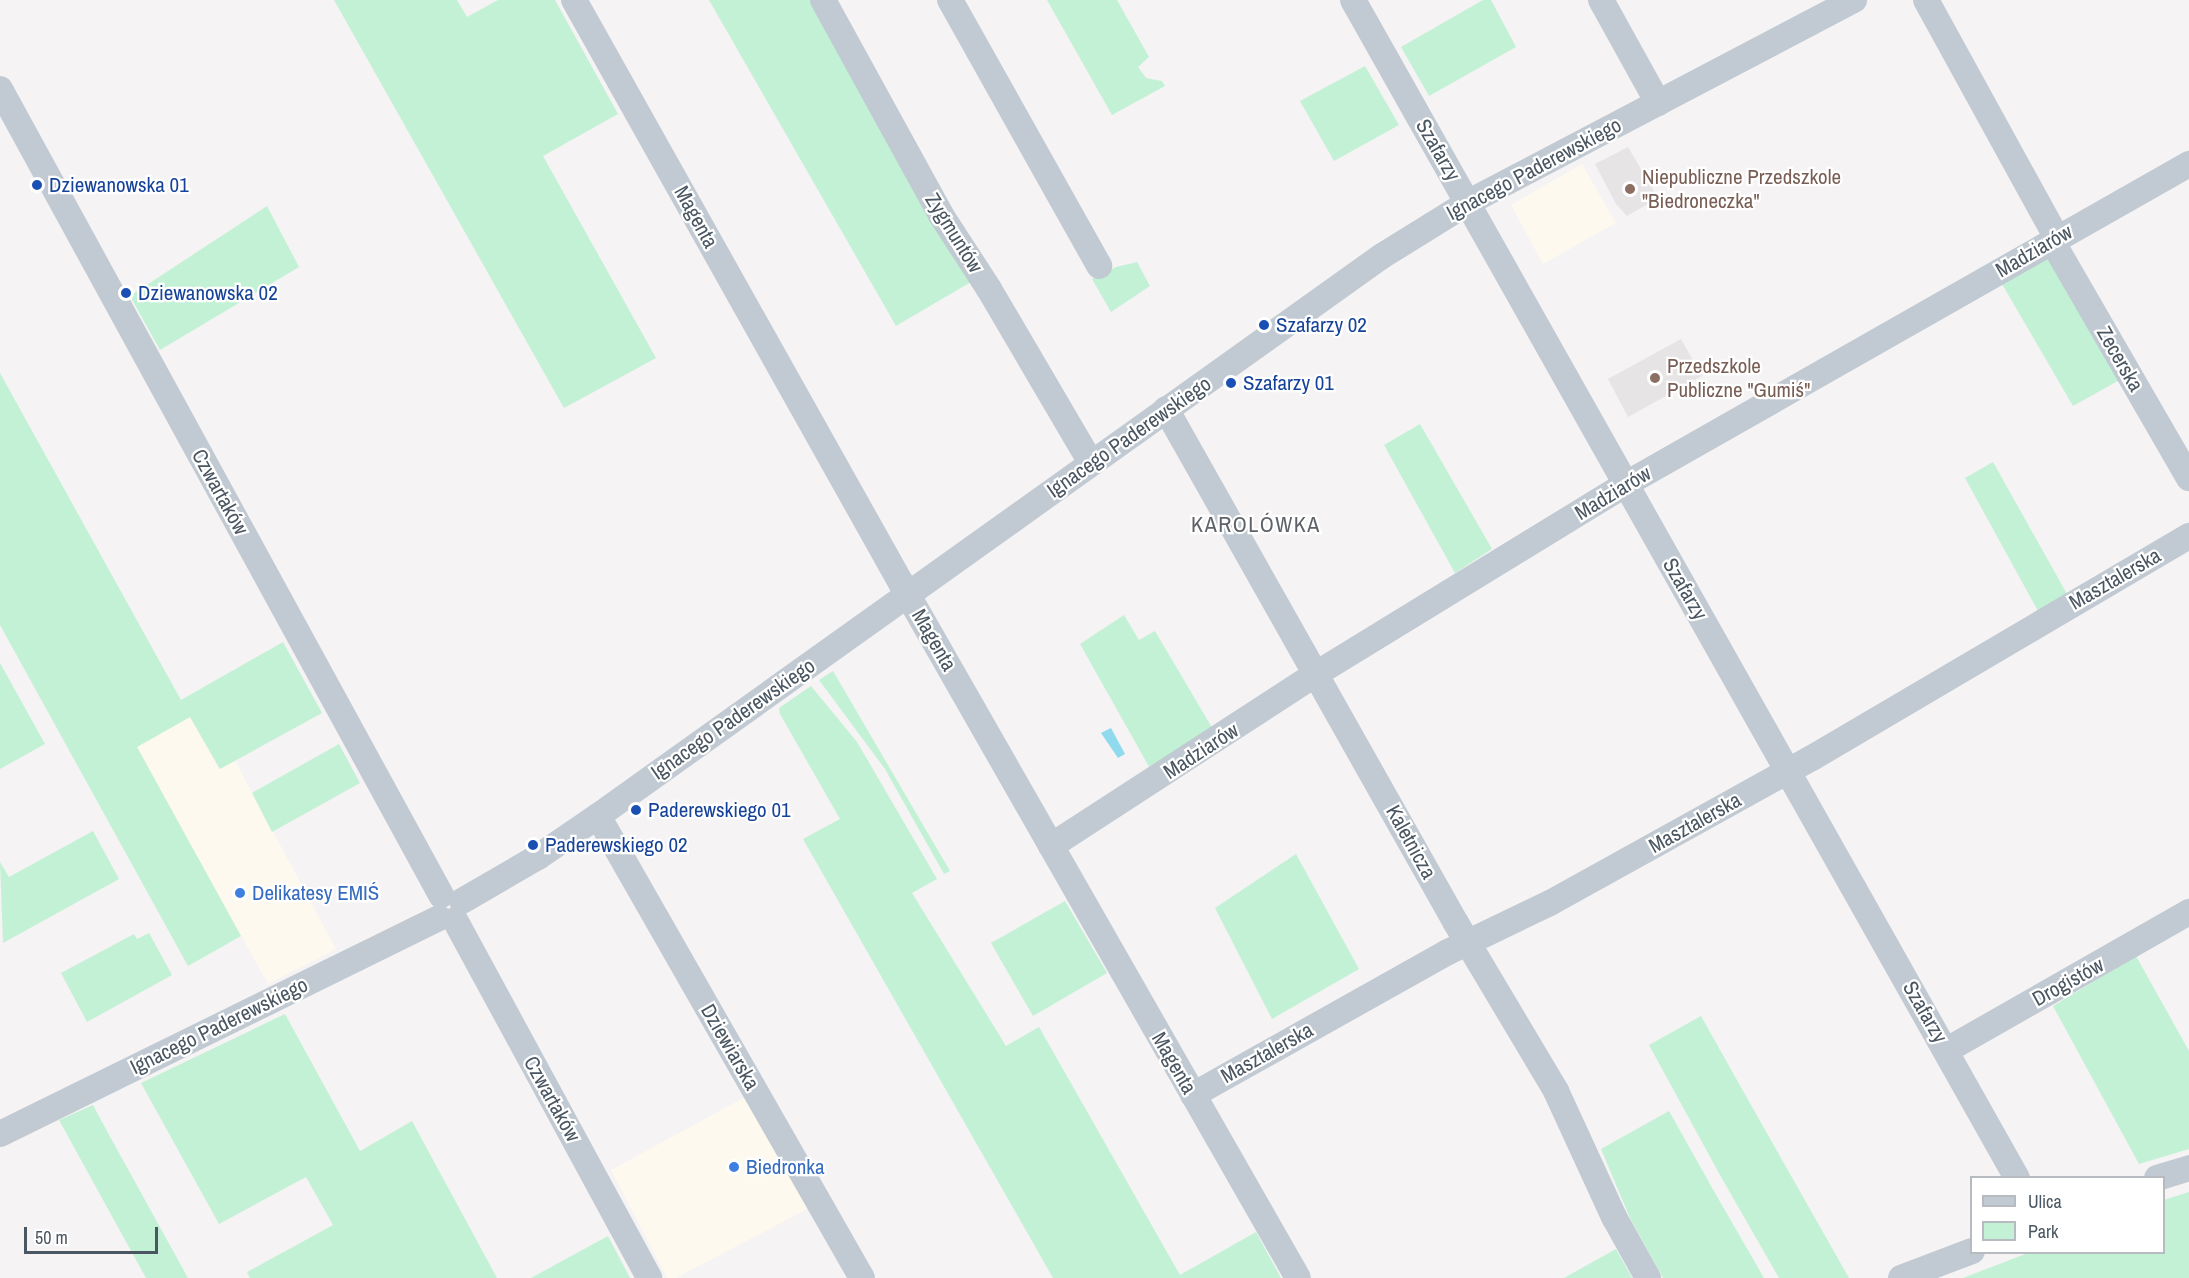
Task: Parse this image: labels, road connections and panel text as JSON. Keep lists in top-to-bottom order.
{
  "streets": {
    "street": [
      "Szafarzy",
      "Ignacego Paderewskiego",
      "Magenta",
      "Zygmuntów",
      "Madziarów",
      "Zecerska",
      "Czwartaków",
      "Masztalerska",
      "Kaletnicza",
      "Drogistów",
      "Dziewiarska"
    ]
  },
  "crossings": [
    ["Szafarzy", "Ignacego Paderewskiego"],
    ["Szafarzy", "Madziarów"],
    ["Szafarzy", "Masztalerska"],
    ["Szafarzy", "Drogistów"],
    ["Ignacego Paderewskiego", "Magenta"],
    ["Ignacego Paderewskiego", "Zygmuntów"],
    ["Ignacego Paderewskiego", "Czwartaków"],
    ["Ignacego Paderewskiego", "Kaletnicza"],
    ["Ignacego Paderewskiego", "Dziewiarska"],
    ["Magenta", "Madziarów"],
    ["Magenta", "Masztalerska"],
    ["Madziarów", "Zecerska"],
    ["Madziarów", "Kaletnicza"],
    ["Masztalerska", "Kaletnicza"]
  ],
  "districts": ["KAROLÓWKA"],
  "places": [
    "Dziewanowska 01",
    "Niepubliczne Przedszkole \"Biedroneczka\"",
    "Dziewanowska 02",
    "Szafarzy 02",
    "Przedszkole Publiczne \"Gumiś\"",
    "Szafarzy 01",
    "Paderewskiego 01",
    "Paderewskiego 02",
    "Delikatesy EMIŚ",
    "Biedronka"
  ],
  "legend": ["Ulica", "Park"],
  "scale_bar": "50 m"
}
